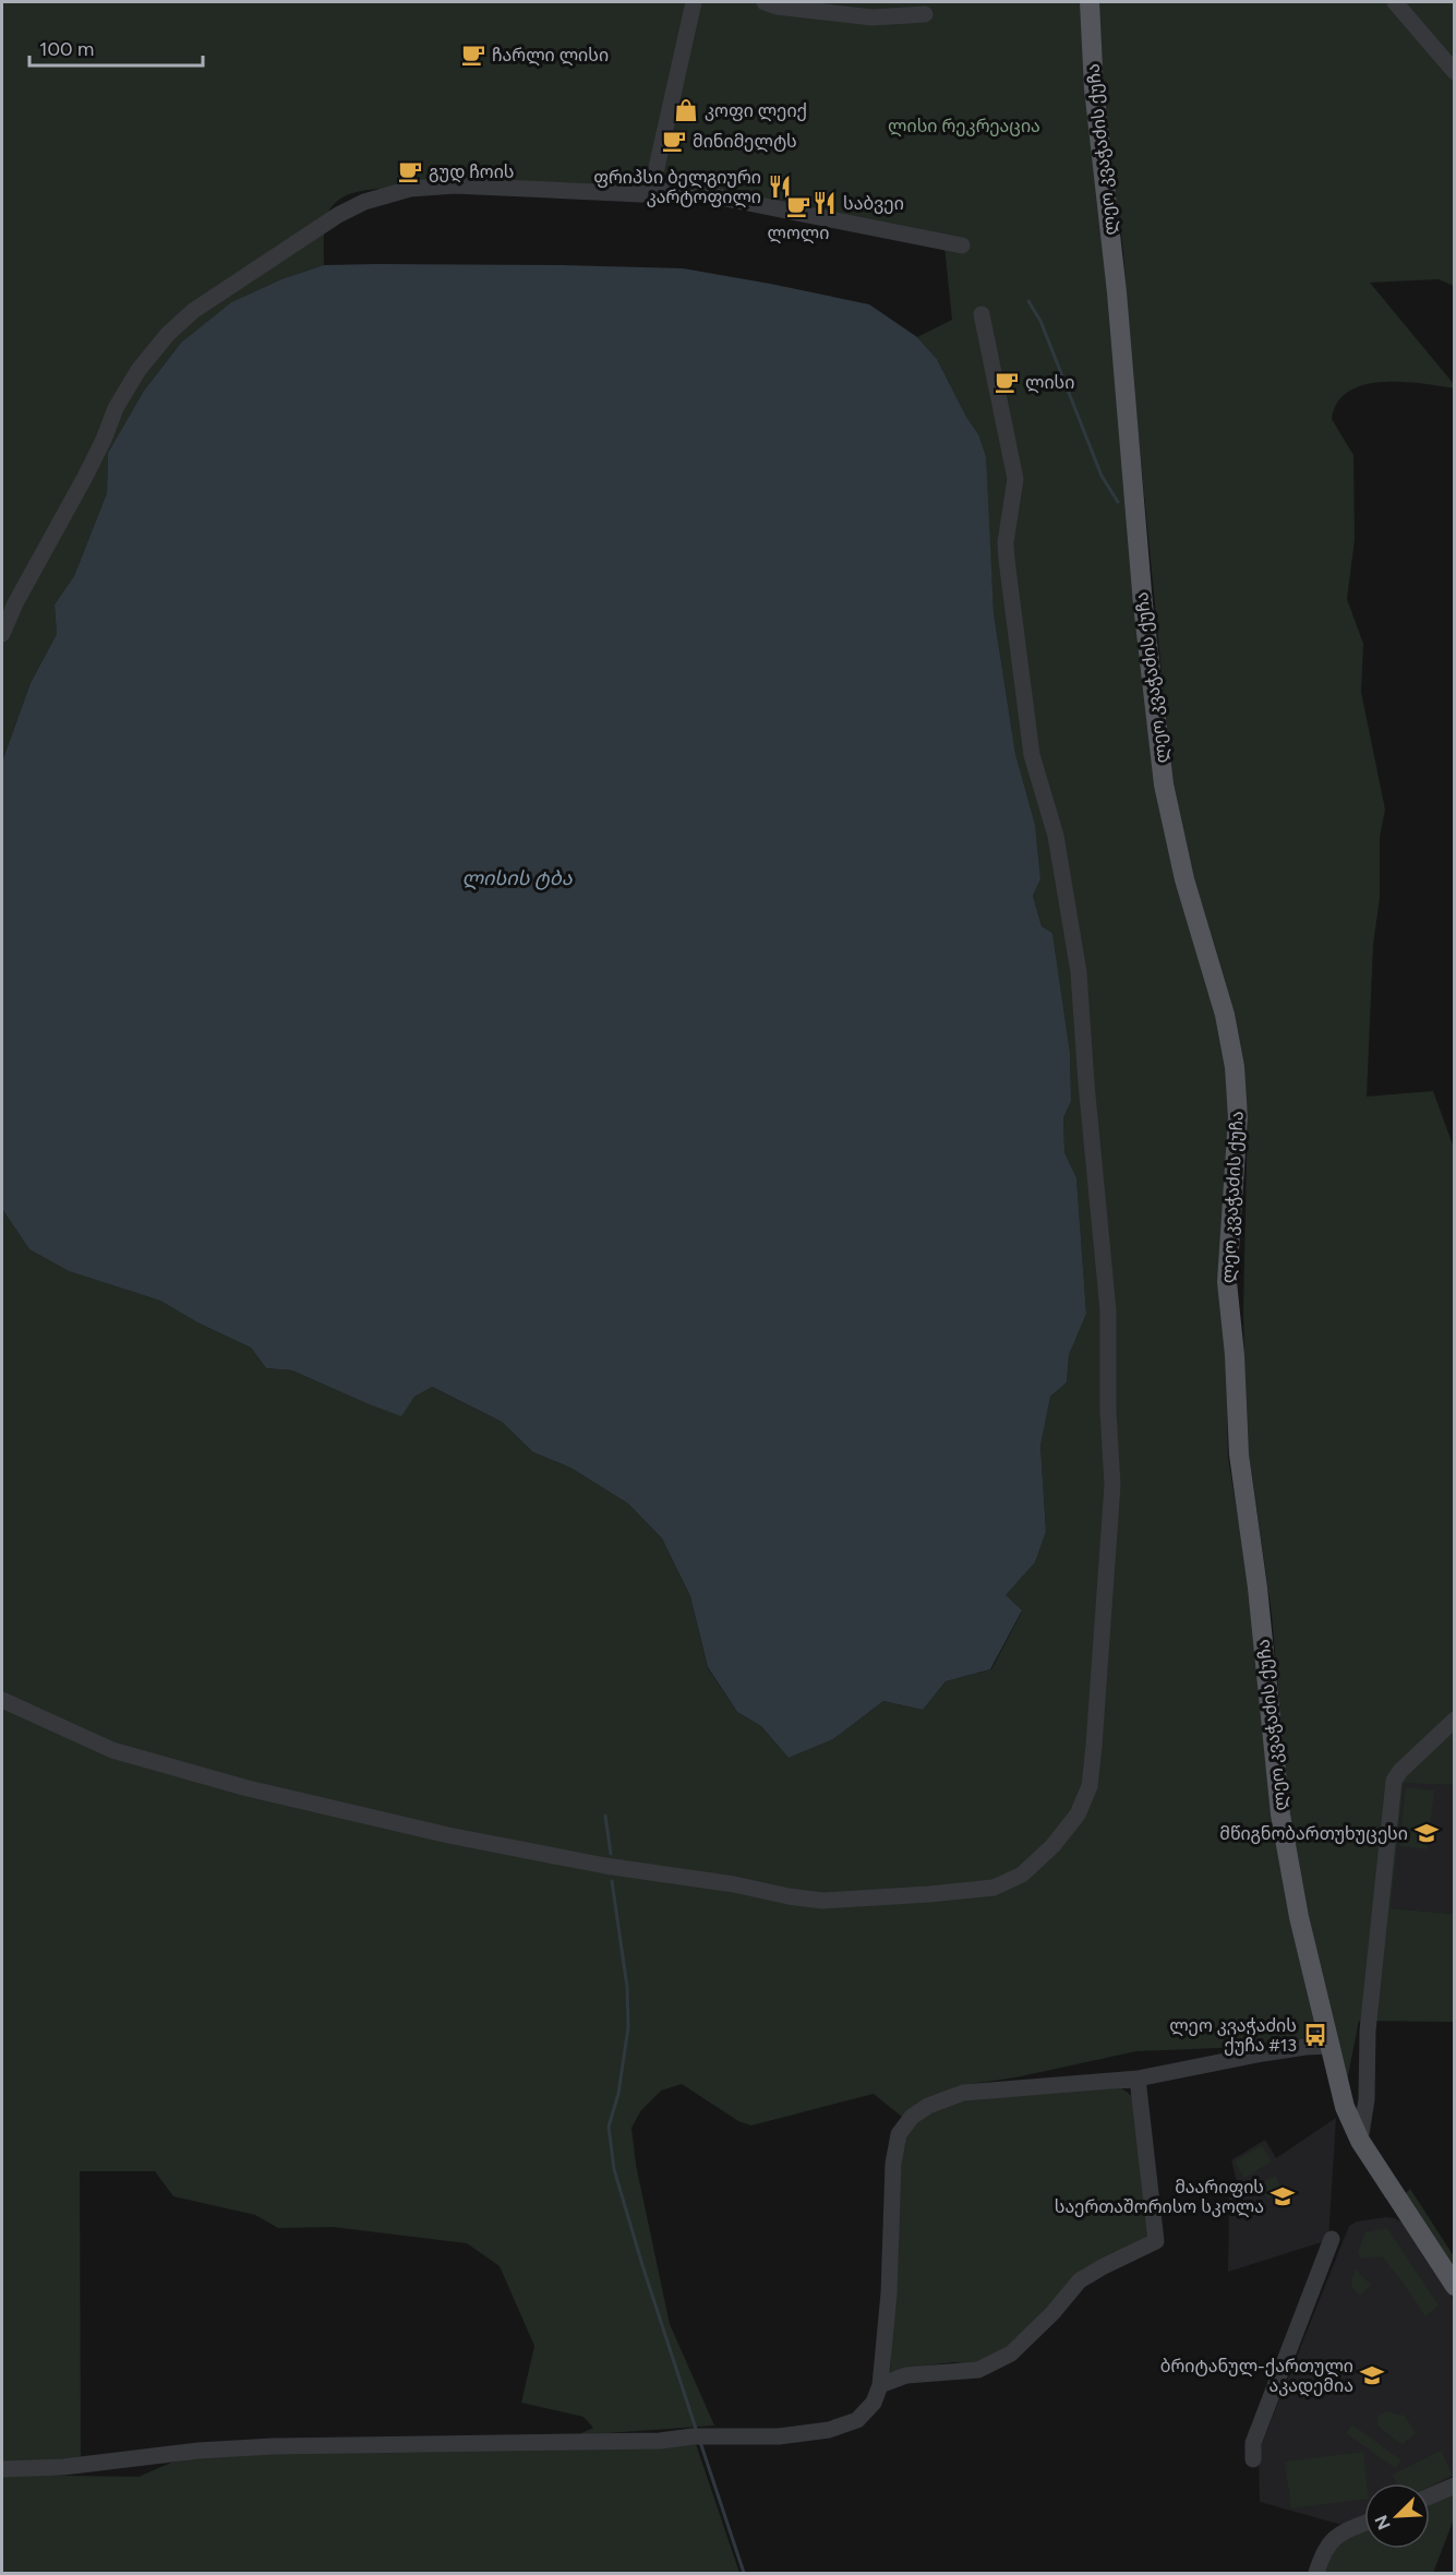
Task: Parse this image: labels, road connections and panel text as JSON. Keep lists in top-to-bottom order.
{
  "streets": {
    "main road": ["ლეო კვაჭაძის ქუჩა"]
  },
  "water": ["ლისის ტბა"],
  "parks": ["ლისი რეკრეაცია"],
  "places": {
    "cafe": [
      "ჩარლი ლისი",
      "მინიმელტს",
      "გუდ ჩოის",
      "ლოლი",
      "ლისი"
    ],
    "shop": ["კოფი ლეიქ"],
    "restaurant": ["ფრიპსი ბელგიური კარტოფილი", "საბვეი"],
    "school or university": ["მწიგნობართუხუცესი", "მაარიფის საერთაშორისო სკოლა", "ბრიტანულ-ქართული აკადემია"],
    "bus stop": ["ლეო კვაჭაძის ქუჩა #13"]
  },
  "scale_bar": "100 m",
  "north": "bottom left"
}
